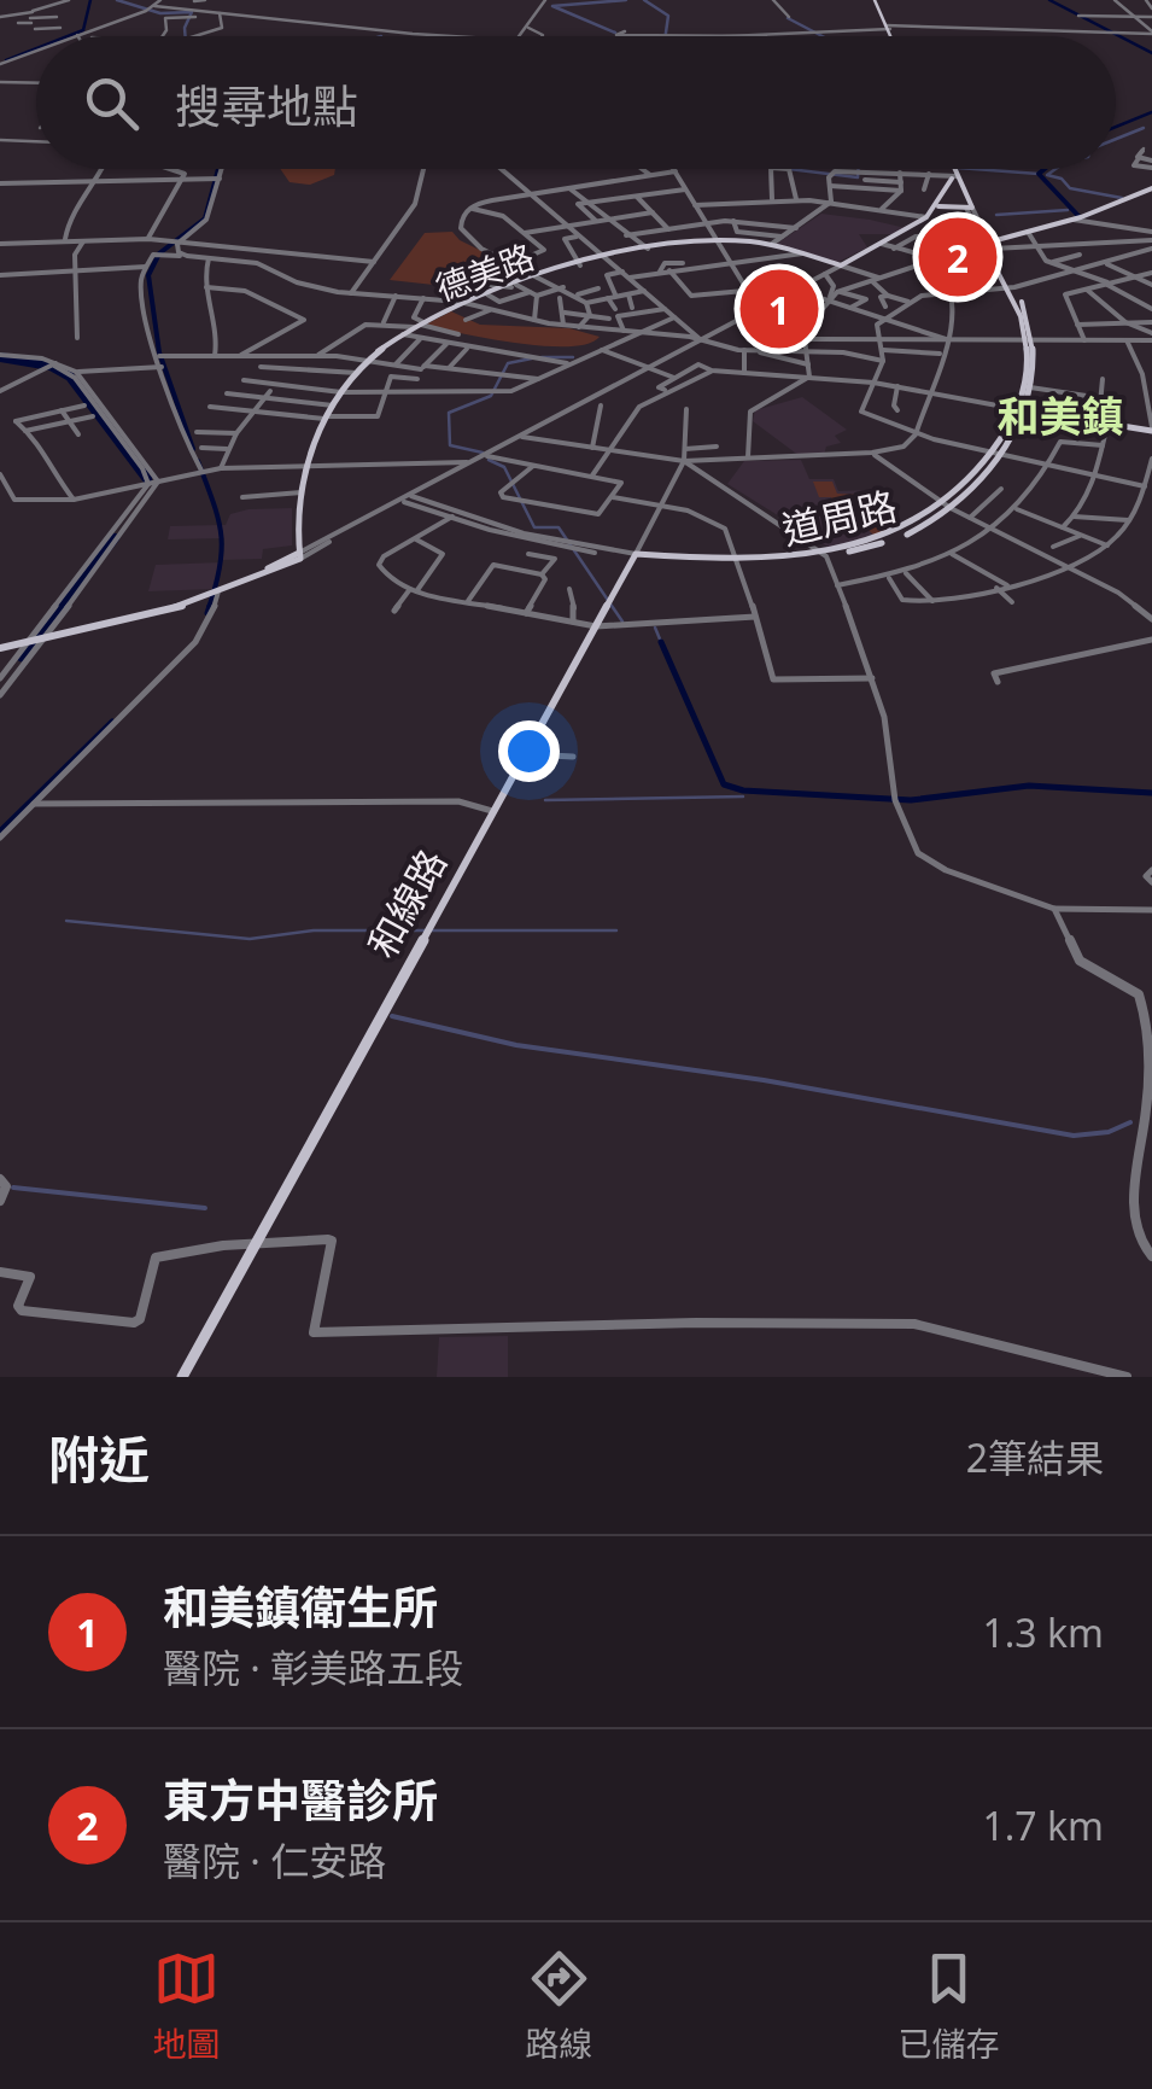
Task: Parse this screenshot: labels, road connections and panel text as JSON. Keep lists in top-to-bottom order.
{
  "streets": {
    "main road": ["德美路", "道周路", "和線路"]
  },
  "crossings": [
    ["道周路", "和線路"]
  ],
  "districts": ["和美鎮"],
  "page": {
    "search": "搜尋地點",
    "pins": ["2", "1"],
    "heading": ["附近", "2筆結果"],
    "list": [
      {
        "mark": "1",
        "name": "和美鎮衛生所",
        "note": "醫院 · 彰美路五段",
        "value": "1.3 km"
      },
      {
        "mark": "2",
        "name": "東方中醫診所",
        "note": "醫院 · 仁安路",
        "value": "1.7 km"
      }
    ],
    "nav": ["地圖", "路線", "已儲存"]
  }
}
